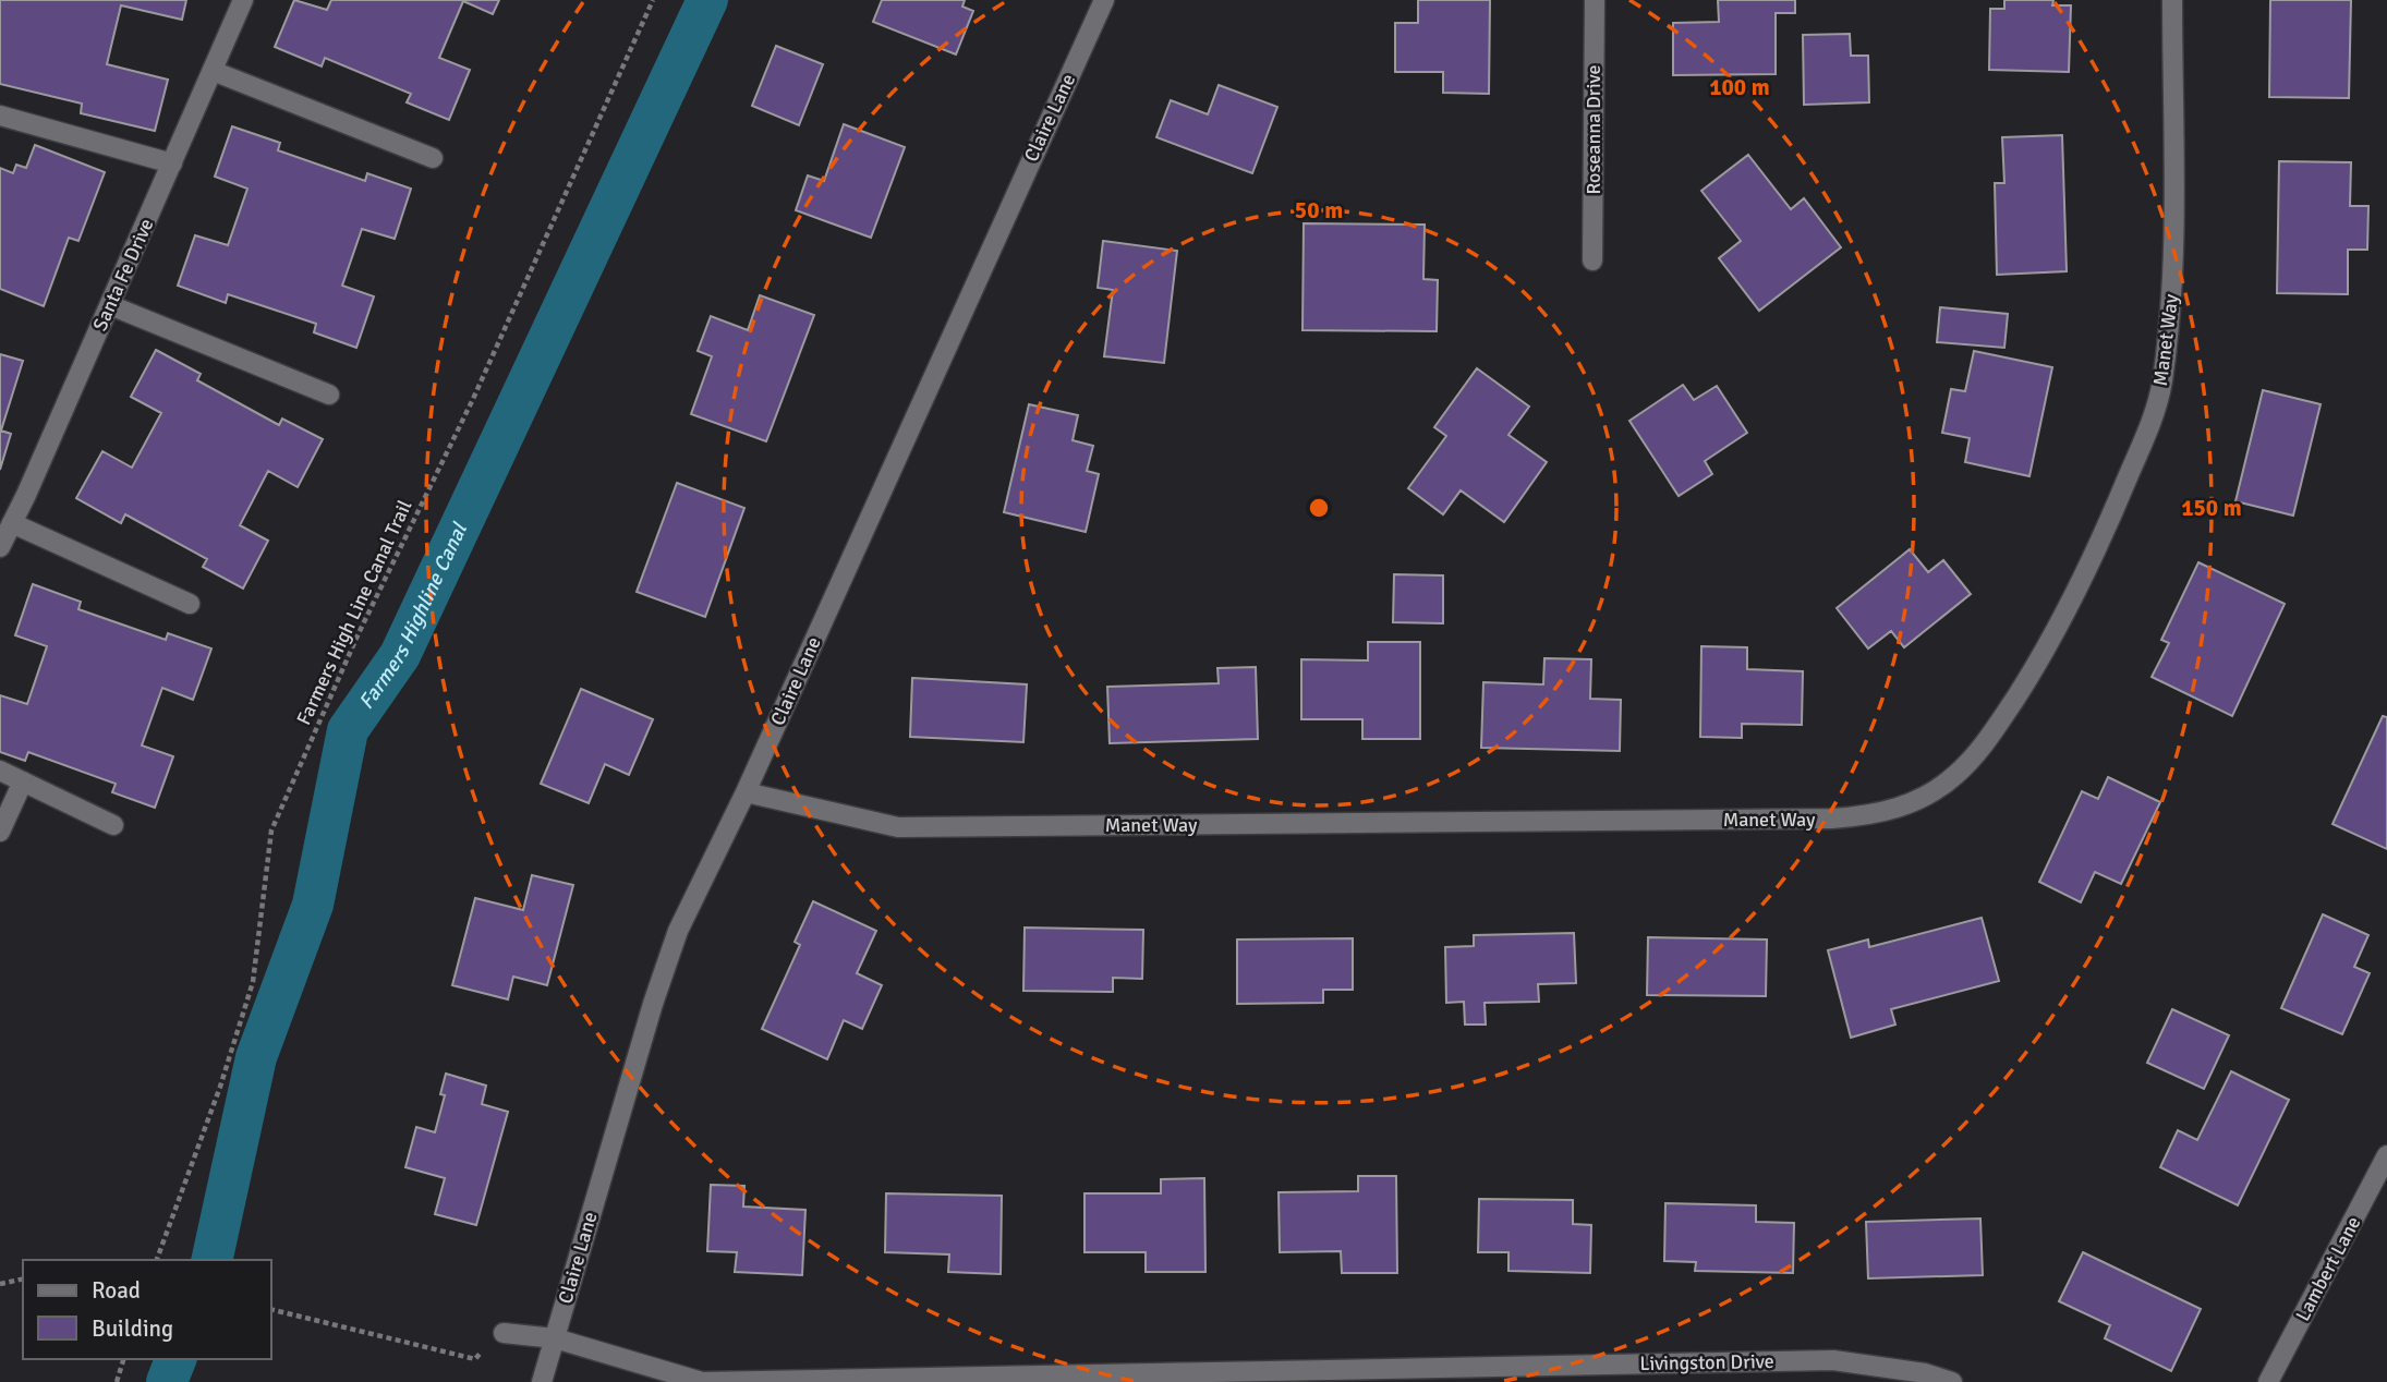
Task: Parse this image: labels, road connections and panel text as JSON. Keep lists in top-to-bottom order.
{
  "streets": {
    "street": [
      "Claire Lane",
      "Roseanna Drive",
      "Santa Fe Drive",
      "Manet Way",
      "Lambert Lane",
      "Livingston Drive"
    ],
    "path": ["Farmers High Line Canal Trail"]
  },
  "crossings": [
    ["Claire Lane", "Manet Way"],
    ["Claire Lane", "Livingston Drive"]
  ],
  "water": ["Farmers Highline Canal"],
  "legend": ["Road", "Building"],
  "rings": ["100 m", "50 m", "150 m"]
}
